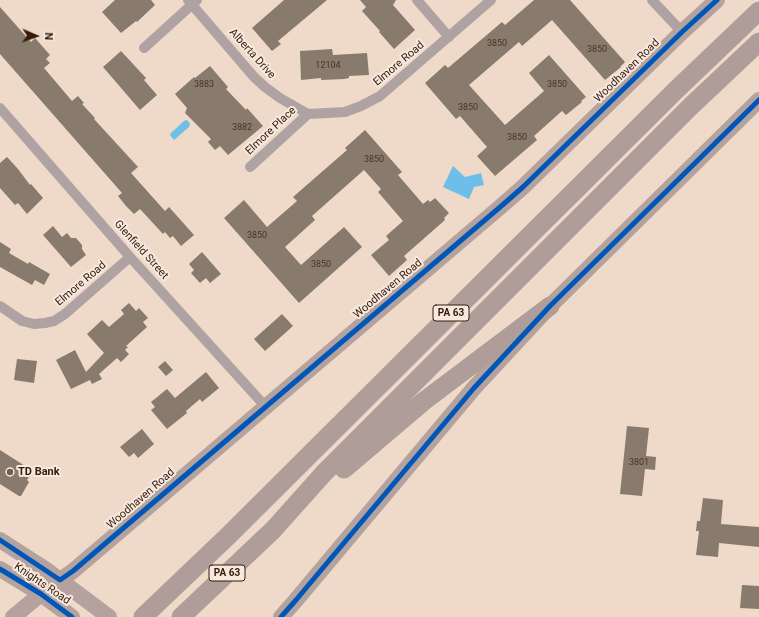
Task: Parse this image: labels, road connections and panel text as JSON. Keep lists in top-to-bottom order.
{
  "streets": {
    "highway": ["PA 63"],
    "main road": ["Woodhaven Road", "Knights Road"],
    "street": [
      "Alberta Drive",
      "Elmore Road",
      "Elmore Place",
      "Glenfield Street"
    ]
  },
  "crossings": [
    ["Alberta Drive", "Elmore Road"],
    ["Alberta Drive", "Elmore Place"],
    ["Elmore Road", "Elmore Place"],
    ["Elmore Road", "Glenfield Street"],
    ["Woodhaven Road", "Glenfield Street"],
    ["Woodhaven Road", "Knights Road"]
  ],
  "places": ["TD Bank"],
  "house_numbers": [
    "3850",
    "3850",
    "12104",
    "3883",
    "3850",
    "3850",
    "3882",
    "3850",
    "3850",
    "3850",
    "3850",
    "3801"
  ],
  "north": "right"
}
